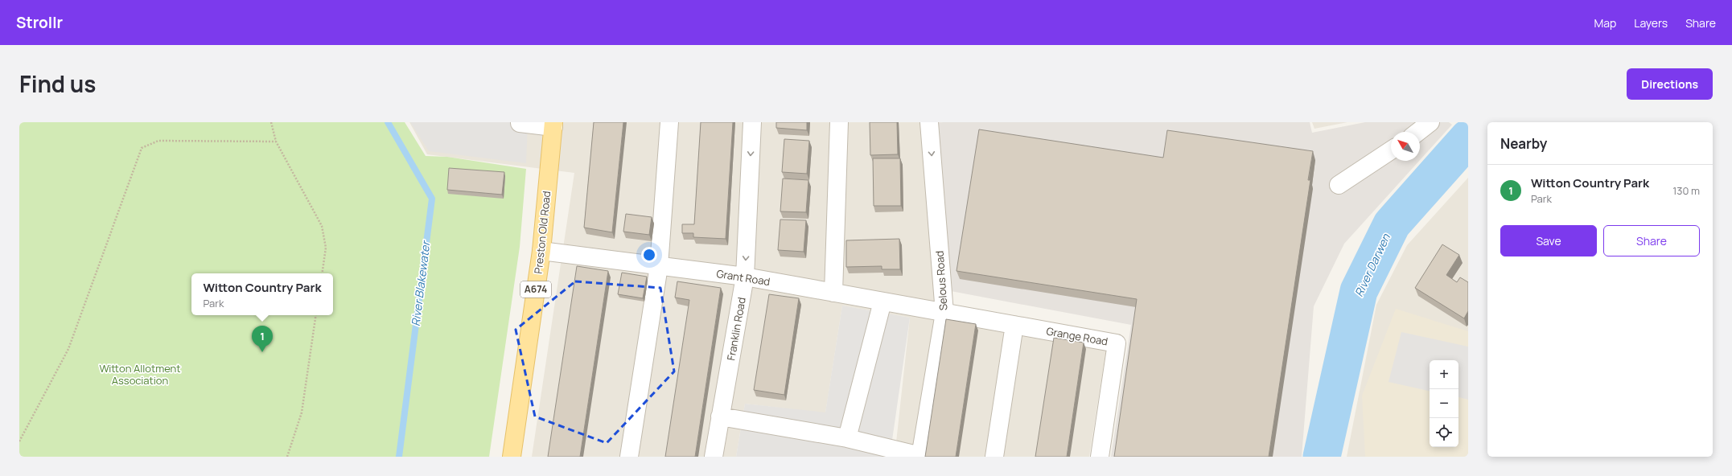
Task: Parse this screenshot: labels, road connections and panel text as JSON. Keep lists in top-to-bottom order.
{
  "streets": {
    "main road": ["Preston Old Road", "A674"],
    "street": [
      "Grant Road",
      "Selous Road",
      "Franklin Road",
      "Grange Road"
    ]
  },
  "crossings": [
    ["Preston Old Road", "Grant Road"],
    ["Grant Road", "Selous Road"],
    ["Grant Road", "Franklin Road"],
    ["Grant Road", "Grange Road"],
    ["Selous Road", "Grange Road"]
  ],
  "water": ["River Darwen", "River Blakewater"],
  "parks": ["Witton Allotment Association"],
  "north": "top left",
  "page": {
    "header": "Strollr",
    "nav": ["Map", "Layers", "Share"],
    "title": "Find us",
    "buttons": [
      "Directions",
      ["Save", "Share"]
    ],
    "heading": "Nearby",
    "list": [
      {
        "mark": "1",
        "name": "Witton Country Park",
        "note": "Park",
        "value": "130 m"
      }
    ],
    "popup": ["Witton Country Park", "Park"],
    "pins": "1",
    "map_buttons": ["+", "−"]
  }
}
